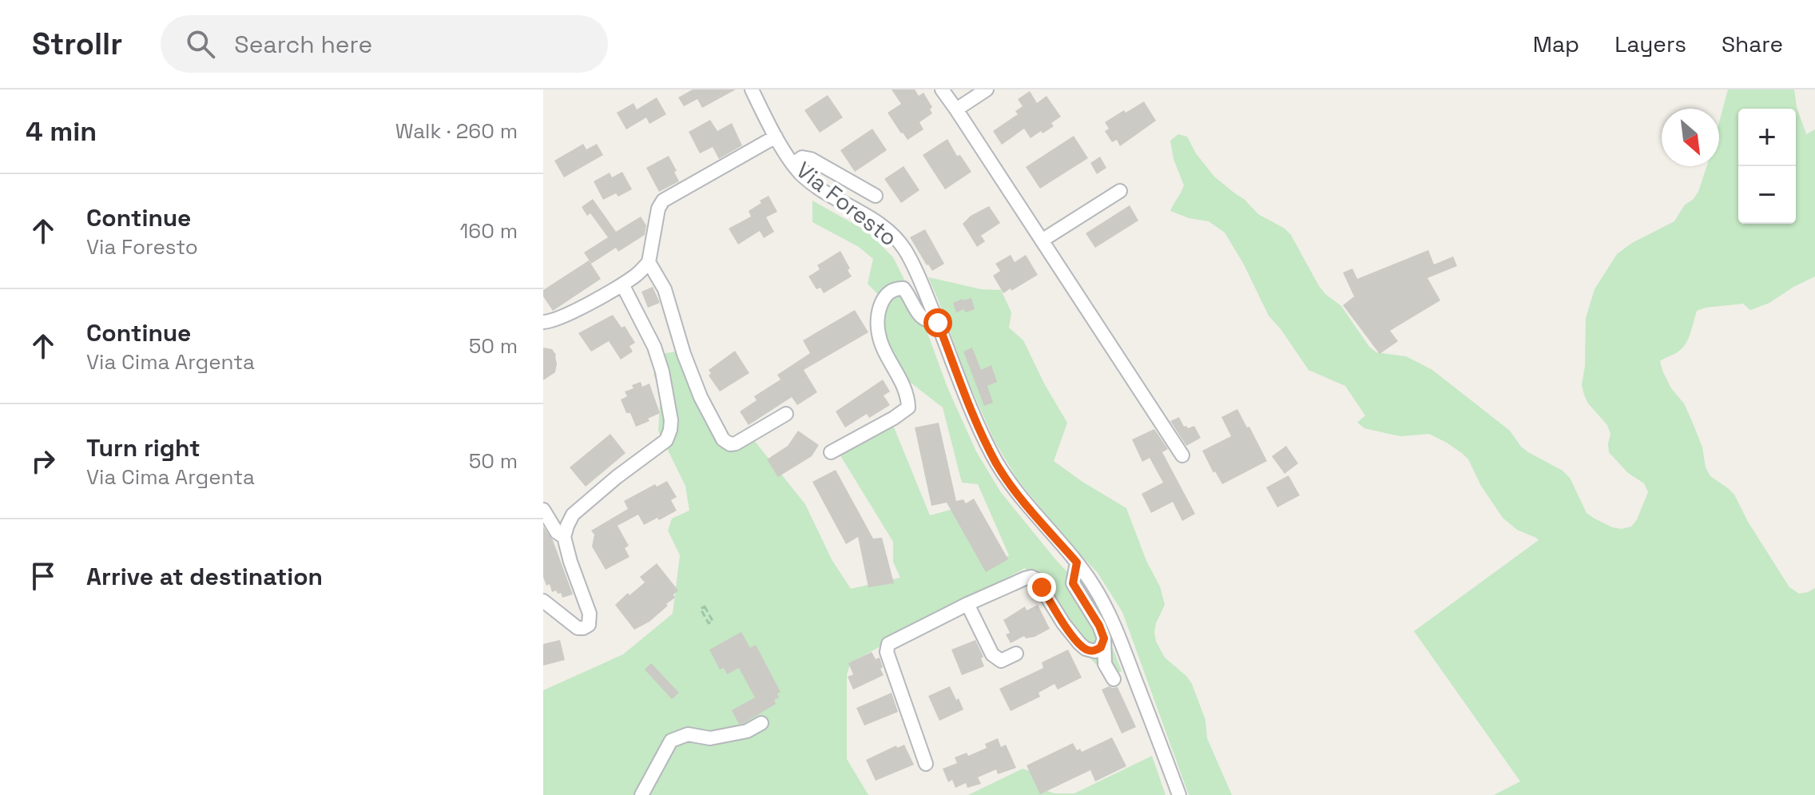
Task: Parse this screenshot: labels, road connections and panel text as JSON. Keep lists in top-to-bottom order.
{
  "streets": {
    "street": ["Via Foresto"]
  },
  "north": "bottom right",
  "page": {
    "header": "Strollr",
    "search": "Search here",
    "nav": ["Map", "Layers", "Share"],
    "heading": ["4 min", "Walk · 260 m"],
    "map_buttons": ["+", "−"],
    "list": [
      ["Continue", "Via Foresto", "160 m"],
      ["Continue", "Via Cima Argenta", "50 m"],
      ["Turn right", "Via Cima Argenta", "50 m"],
      "Arrive at destination"
    ]
  }
}
